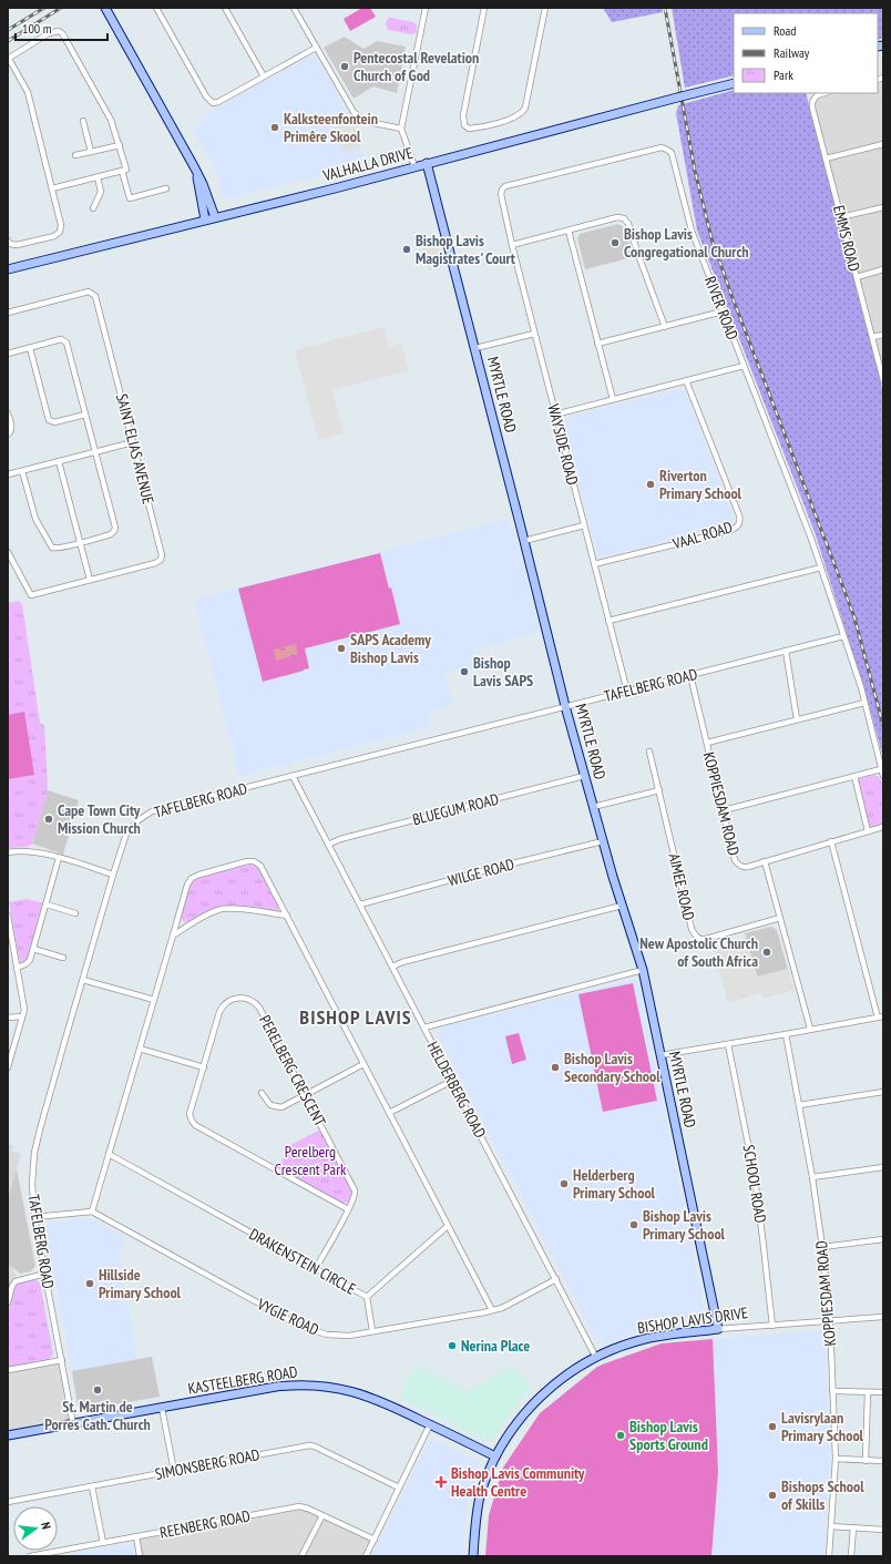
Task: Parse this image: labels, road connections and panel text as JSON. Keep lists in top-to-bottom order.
{
  "streets": {
    "street": [
      "VALHALLA DRIVE",
      "EMMS ROAD",
      "RIVER ROAD",
      "MYRTLE ROAD",
      "WAYSIDE ROAD",
      "SAINT ELIAS AVENUE",
      "VAAL ROAD",
      "TAFELBERG ROAD",
      "KOPPIESDAM ROAD",
      "BLUEGUM ROAD",
      "WILGE ROAD",
      "AIMEE ROAD",
      "PERELBERG CRESCENT",
      "HELDERBERG ROAD",
      "SCHOOL ROAD",
      "DRAKENSTEIN CIRCLE",
      "VYGIE ROAD",
      "BISHOP LAVIS DRIVE",
      "KASTEELBERG ROAD",
      "SIMONSBERG ROAD",
      "REENBERG ROAD"
    ]
  },
  "crossings": [
    ["VALHALLA DRIVE", "MYRTLE ROAD"],
    ["RIVER ROAD", "WAYSIDE ROAD"],
    ["RIVER ROAD", "TAFELBERG ROAD"],
    ["MYRTLE ROAD", "TAFELBERG ROAD"],
    ["MYRTLE ROAD", "BLUEGUM ROAD"],
    ["MYRTLE ROAD", "WILGE ROAD"],
    ["MYRTLE ROAD", "BISHOP LAVIS DRIVE"],
    ["WAYSIDE ROAD", "VAAL ROAD"],
    ["WAYSIDE ROAD", "TAFELBERG ROAD"],
    ["TAFELBERG ROAD", "KOPPIESDAM ROAD"],
    ["TAFELBERG ROAD", "HELDERBERG ROAD"],
    ["TAFELBERG ROAD", "KASTEELBERG ROAD"],
    ["KOPPIESDAM ROAD", "AIMEE ROAD"],
    ["KOPPIESDAM ROAD", "BISHOP LAVIS DRIVE"],
    ["BLUEGUM ROAD", "HELDERBERG ROAD"],
    ["WILGE ROAD", "HELDERBERG ROAD"],
    ["HELDERBERG ROAD", "VYGIE ROAD"],
    ["HELDERBERG ROAD", "BISHOP LAVIS DRIVE"],
    ["SCHOOL ROAD", "BISHOP LAVIS DRIVE"],
    ["BISHOP LAVIS DRIVE", "KASTEELBERG ROAD"]
  ],
  "districts": ["BISHOP LAVIS"],
  "parks": ["Perelberg Crescent Park"],
  "places": {
    "other": [
      "Pentecostal Revelation Church of God",
      "Kalksteenfontein Primêre Skool",
      "Bishop Lavis Congregational Church",
      "Bishop Lavis Magistrates' Court",
      "Riverton Primary School",
      "SAPS Academy Bishop Lavis",
      "Bishop Lavis SAPS",
      "Cape Town City Mission Church",
      "New Apostolic Church of South Africa",
      "Bishop Lavis Secondary School",
      "Helderberg Primary School",
      "Bishop Lavis Primary School",
      "Hillside Primary School",
      "Nerina Place",
      "St. Martin de Porres Cath. Church",
      "Lavisrylaan Primary School",
      "Bishop Lavis Sports Ground",
      "Bishops School of Skills"
    ],
    "health": ["Bishop Lavis Community Health Centre"]
  },
  "legend": ["Road", "Railway", "Park"],
  "scale_bar": "100 m",
  "north": "right"
}
